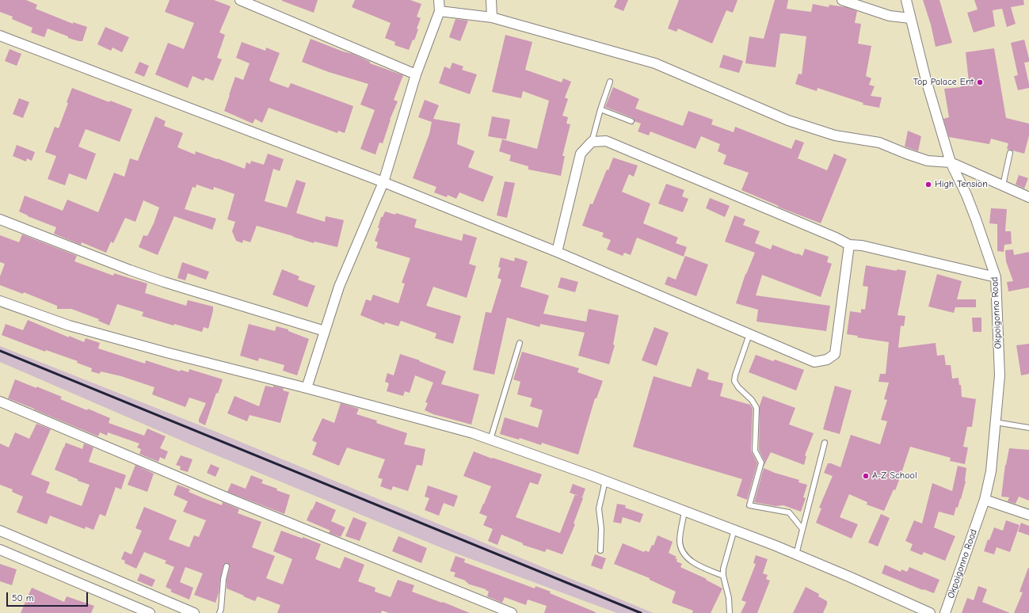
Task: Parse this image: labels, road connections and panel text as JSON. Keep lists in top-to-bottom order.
{
  "streets": {
    "street": ["Okpoigonno Road"]
  },
  "places": ["Top Palace Ent", "High Tension", "A-Z School"],
  "scale_bar": "50 m"
}
